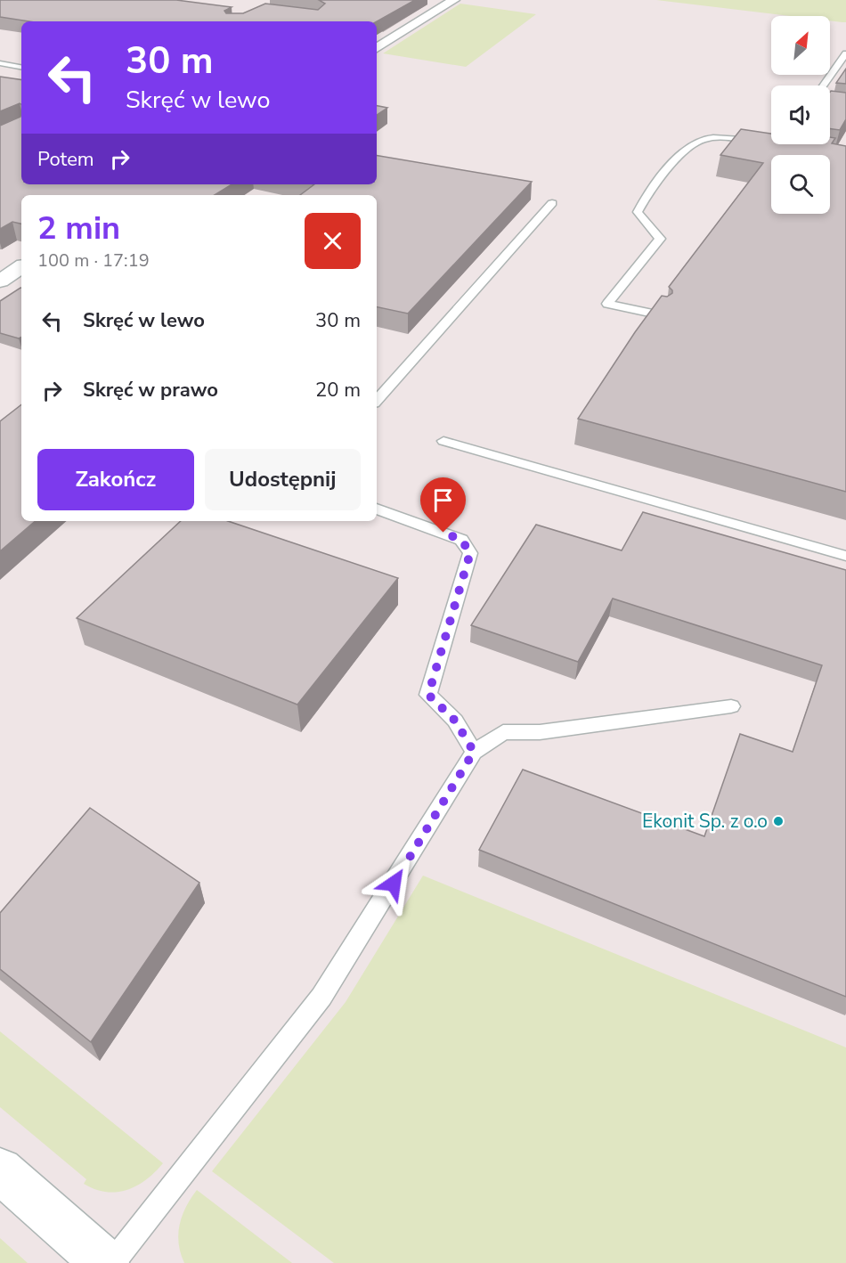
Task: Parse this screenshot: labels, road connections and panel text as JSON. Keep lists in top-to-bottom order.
{
  "places": ["Ekonit Sp. z o.o"],
  "north": "top right",
  "page": {
    "turn": ["30 m", "Skręć w lewo"],
    "then": "Potem",
    "heading": ["2 min", "100 m · 17:19"],
    "list": [
      {
        "name": "Skręć w lewo",
        "value": "30 m"
      },
      {
        "name": "Skręć w prawo",
        "value": "20 m"
      }
    ],
    "buttons": ["Zakończ", "Udostępnij"]
  }
}
